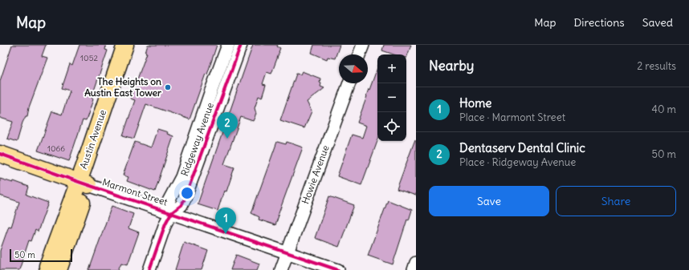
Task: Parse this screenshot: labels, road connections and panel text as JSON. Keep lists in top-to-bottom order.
{
  "streets": {
    "main road": ["Austin Avenue", "Marmont Street"],
    "street": ["Ridgeway Avenue", "Howie Avenue"]
  },
  "crossings": [
    ["Austin Avenue", "Marmont Street"],
    ["Ridgeway Avenue", "Marmont Street"],
    ["Howie Avenue", "Marmont Street"]
  ],
  "places": ["The Heights on Austin East Tower"],
  "house_numbers": ["1052", "1066"],
  "scale_bar": "50 m",
  "north": "right",
  "page": {
    "header": "Map",
    "nav": ["Map", "Directions", "Saved"],
    "heading": ["Nearby", "2 results"],
    "map_buttons": ["+", "−"],
    "list": [
      {
        "mark": "1",
        "name": "Home",
        "note": "Place · Marmont Street",
        "value": "40 m"
      },
      {
        "mark": "2",
        "name": "Dentaserv Dental Clinic",
        "note": "Place · Ridgeway Avenue",
        "value": "50 m"
      }
    ],
    "pins": ["2", "1"],
    "buttons": ["Save", "Share"],
    "scale": "50 m"
  }
}
